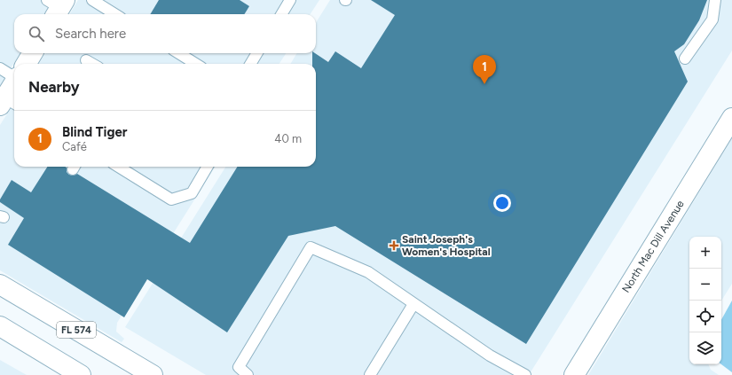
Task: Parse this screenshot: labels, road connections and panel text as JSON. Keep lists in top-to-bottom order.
{
  "streets": {
    "street": ["North Mac Dill Avenue", "FL 574"]
  },
  "places": {
    "health": ["Saint Joseph's Women's Hospital"]
  },
  "page": {
    "search": "Search here",
    "pins": "1",
    "heading": "Nearby",
    "list": [
      {
        "mark": "1",
        "name": "Blind Tiger",
        "note": "Café",
        "value": "40 m"
      }
    ],
    "map_buttons": ["+", "−"]
  }
}
